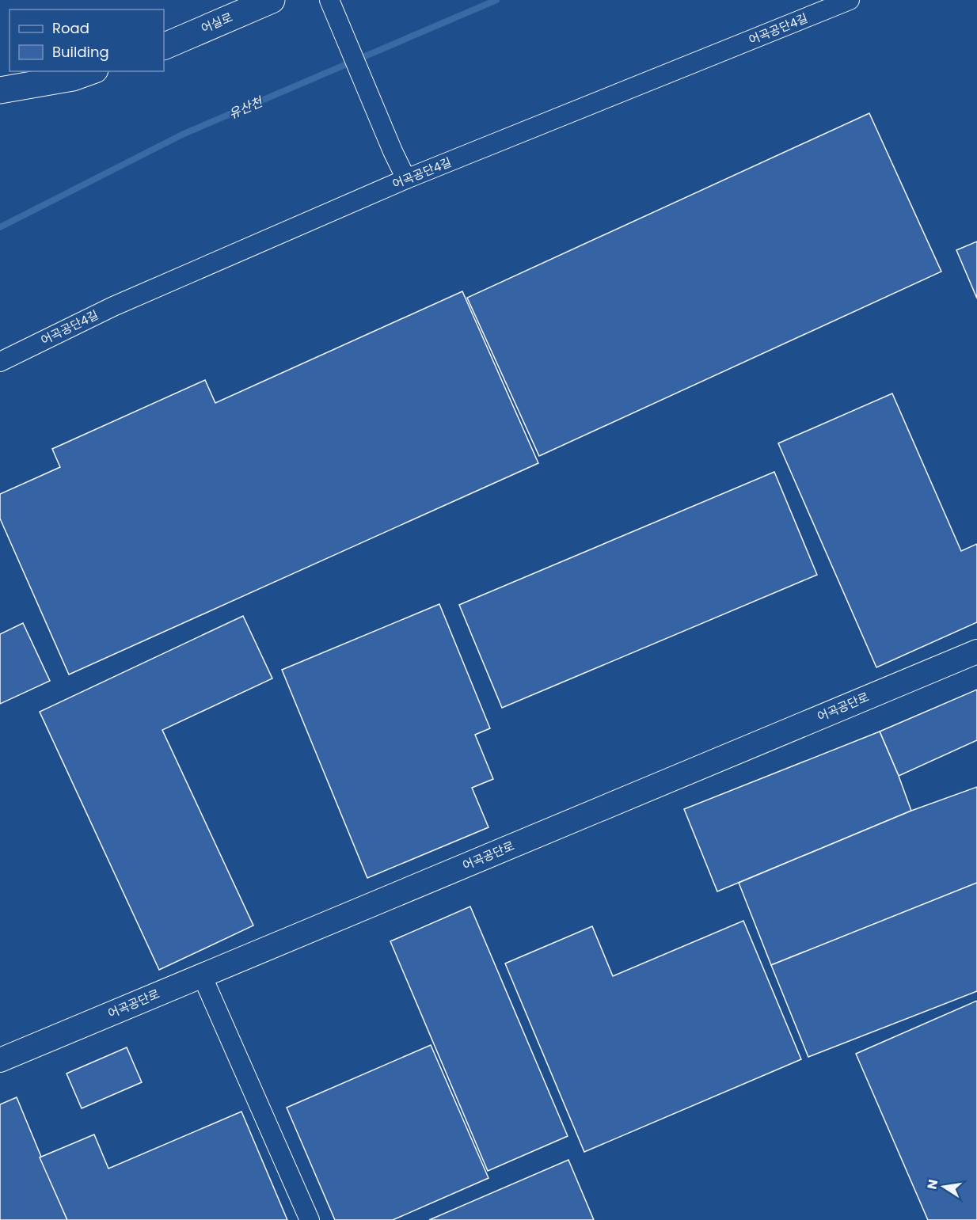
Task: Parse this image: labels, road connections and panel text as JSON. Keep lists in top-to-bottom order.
{
  "streets": {
    "main road": ["어실로"],
    "street": ["어곡공단4길", "어곡공단로"]
  },
  "water": ["유산천"],
  "legend": ["Road", "Building"],
  "north": "left"
}
